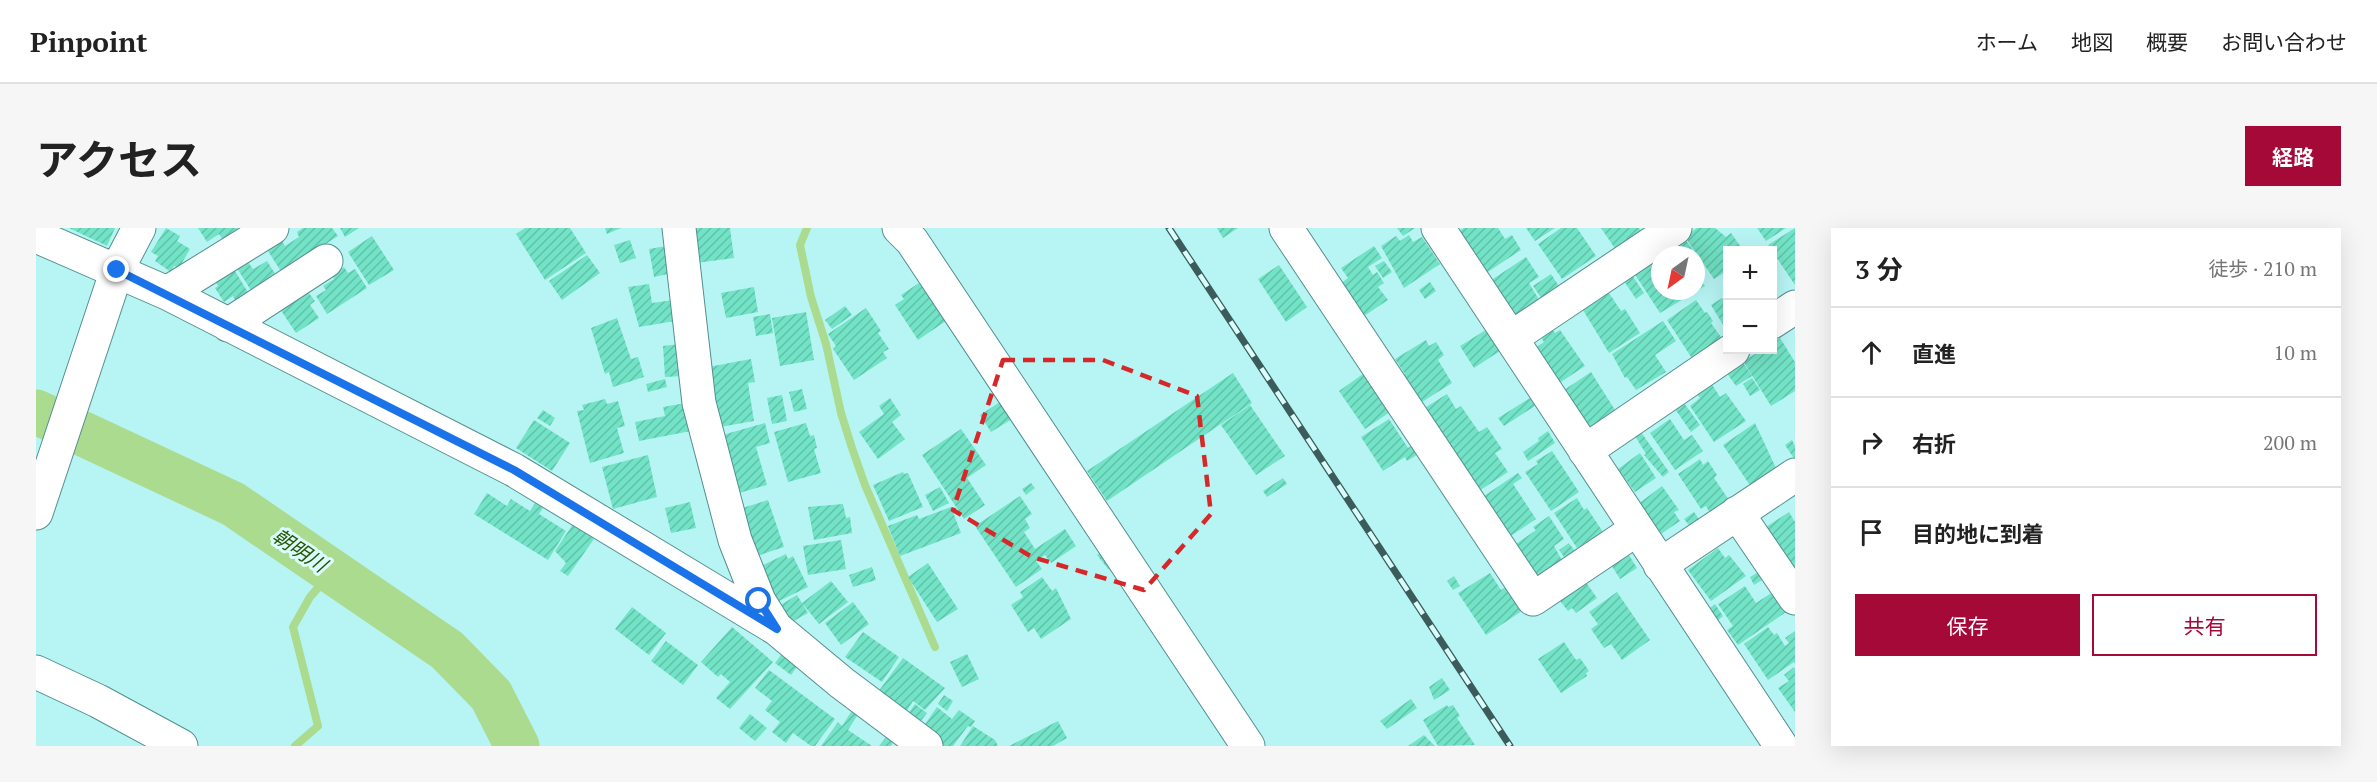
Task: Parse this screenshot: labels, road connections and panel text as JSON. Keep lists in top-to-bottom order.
{
  "water": ["朝明川"],
  "north": "bottom left",
  "page": {
    "header": "Pinpoint",
    "nav": [
      "ホーム",
      "地図",
      "概要",
      "お問い合わせ"
    ],
    "title": "アクセス",
    "buttons": [
      "経路",
      ["保存", "共有"]
    ],
    "heading": ["3 分", "徒歩 · 210 m"],
    "map_buttons": ["+", "−"],
    "list": [
      ["直進", "10 m"],
      ["右折", "200 m"],
      "目的地に到着"
    ]
  }
}
